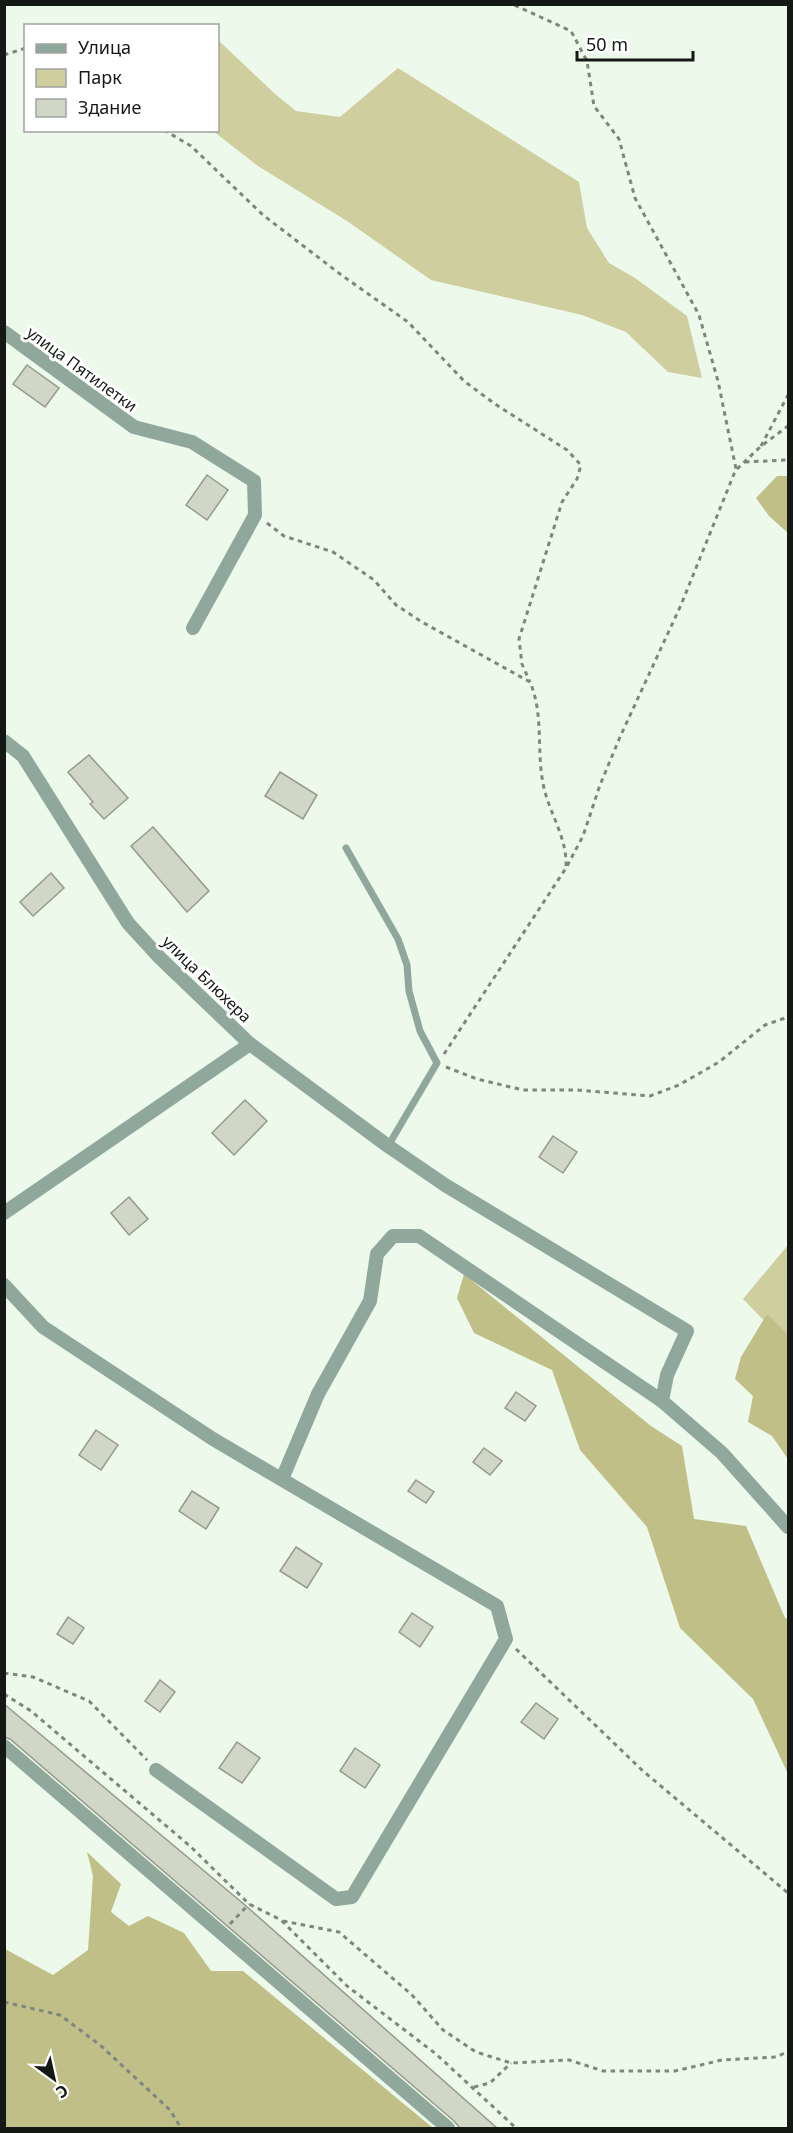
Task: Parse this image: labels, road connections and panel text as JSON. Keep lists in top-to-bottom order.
{
  "streets": {
    "street": ["улица Пятилетки", "улица Блюхера"]
  },
  "legend": ["Улица", "Парк", "Здание"],
  "scale_bar": "50 m",
  "north": "bottom right"
}
